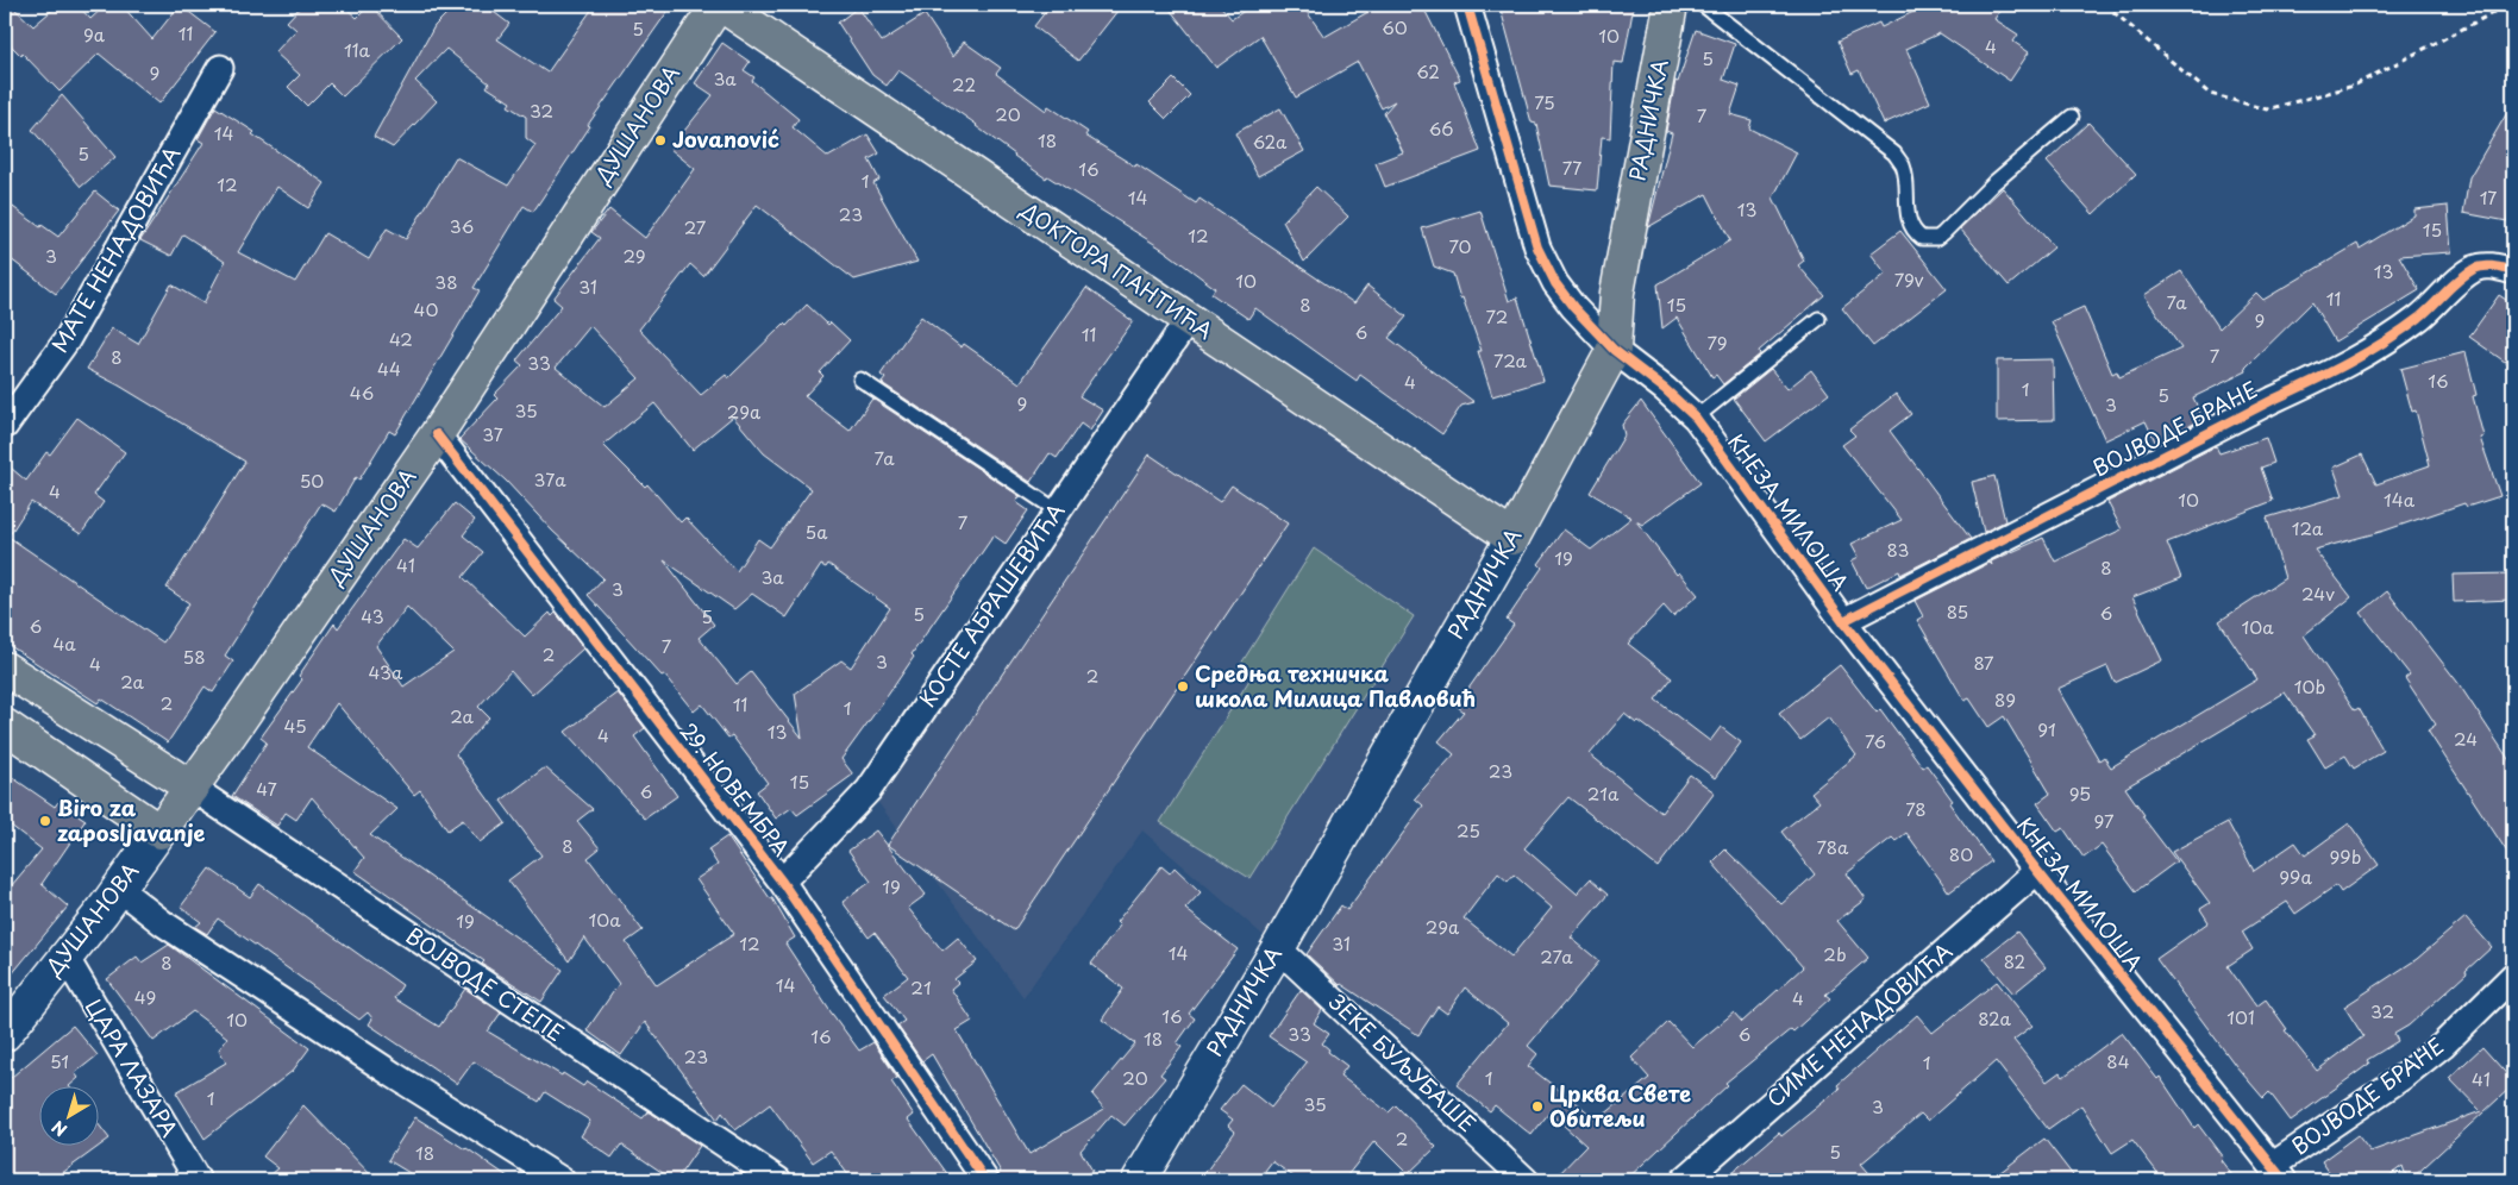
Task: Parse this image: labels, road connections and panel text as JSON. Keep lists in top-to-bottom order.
{
  "streets": {
    "main road": ["РАДНИЧКА", "ДУШАНОВА", "ДОКТОРА ПАНТИЋА"],
    "street": [
      "МАТЕ НЕНАДОВИЋА",
      "ВОЈВОДЕ БРАНЕ",
      "КНЕЗА МИЛОША",
      "КОСТЕ АБРАШЕВИЋА",
      "29. НОВЕМБРА",
      "ВОЈВОДЕ СТЕПЕ",
      "СИМЕ НЕНАДОВИЋА",
      "ЗЕКЕ БУЉУБАШЕ",
      "ЦАРА ЛАЗАРА"
    ]
  },
  "crossings": [
    ["РАДНИЧКА", "ДОКТОРА ПАНТИЋА"],
    ["РАДНИЧКА", "КНЕЗА МИЛОША"],
    ["РАДНИЧКА", "ЗЕКЕ БУЉУБАШЕ"],
    ["ДУШАНОВА", "ДОКТОРА ПАНТИЋА"],
    ["ДУШАНОВА", "29. НОВЕМБРА"],
    ["ДУШАНОВА", "ВОЈВОДЕ СТЕПЕ"],
    ["ДУШАНОВА", "ЦАРА ЛАЗАРА"],
    ["ДОКТОРА ПАНТИЋА", "КОСТЕ АБРАШЕВИЋА"],
    ["ВОЈВОДЕ БРАНЕ", "КНЕЗА МИЛОША"],
    ["КНЕЗА МИЛОША", "СИМЕ НЕНАДОВИЋА"],
    ["КОСТЕ АБРАШЕВИЋА", "29. НОВЕМБРА"]
  ],
  "places": [
    "Jovanović",
    "Средња техничка школа Милица Павловић",
    "Biro za zaposljavanje",
    "Црква Свете Обитељи"
  ],
  "house_numbers": [
    "60",
    "5",
    "11",
    "9a",
    "10",
    "4",
    "11a",
    "5",
    "62",
    "9",
    "3a",
    "22",
    "75",
    "32",
    "20",
    "7",
    "66",
    "14",
    "18",
    "62a",
    "5",
    "77",
    "16",
    "1",
    "12",
    "14",
    "17",
    "13",
    "23",
    "36",
    "27",
    "15",
    "12",
    "70",
    "3",
    "29",
    "13",
    "79v",
    "10",
    "38",
    "31",
    "11",
    "7a",
    "8",
    "15",
    "40",
    "72",
    "9",
    "6",
    "11",
    "42",
    "79",
    "7",
    "8",
    "72a",
    "33",
    "44",
    "16",
    "4",
    "1",
    "46",
    "5",
    "9",
    "3",
    "35",
    "29a",
    "37",
    "7a",
    "37a",
    "50",
    "4",
    "10",
    "14a",
    "7",
    "12a",
    "5a",
    "83",
    "19",
    "41",
    "8",
    "3a",
    "3",
    "24v",
    "85",
    "6",
    "5",
    "43",
    "5",
    "6",
    "10a",
    "4a",
    "7",
    "2",
    "58",
    "3",
    "87",
    "4",
    "43a",
    "2",
    "2a",
    "10b",
    "89",
    "2",
    "11",
    "1",
    "2a",
    "45",
    "91",
    "13",
    "4",
    "24",
    "76",
    "23",
    "15",
    "47",
    "6",
    "21a",
    "95",
    "78",
    "97",
    "25",
    "8",
    "78a",
    "80",
    "99b",
    "99a",
    "19",
    "10a",
    "19",
    "29a",
    "12",
    "31",
    "14",
    "2b",
    "27a",
    "82",
    "8",
    "14",
    "21",
    "49",
    "4",
    "32",
    "16",
    "101",
    "82a",
    "10",
    "33",
    "6",
    "16",
    "18",
    "23",
    "51",
    "84",
    "1",
    "20",
    "1",
    "41",
    "1",
    "35",
    "3",
    "2",
    "5",
    "18"
  ],
  "north": "bottom left"
}
